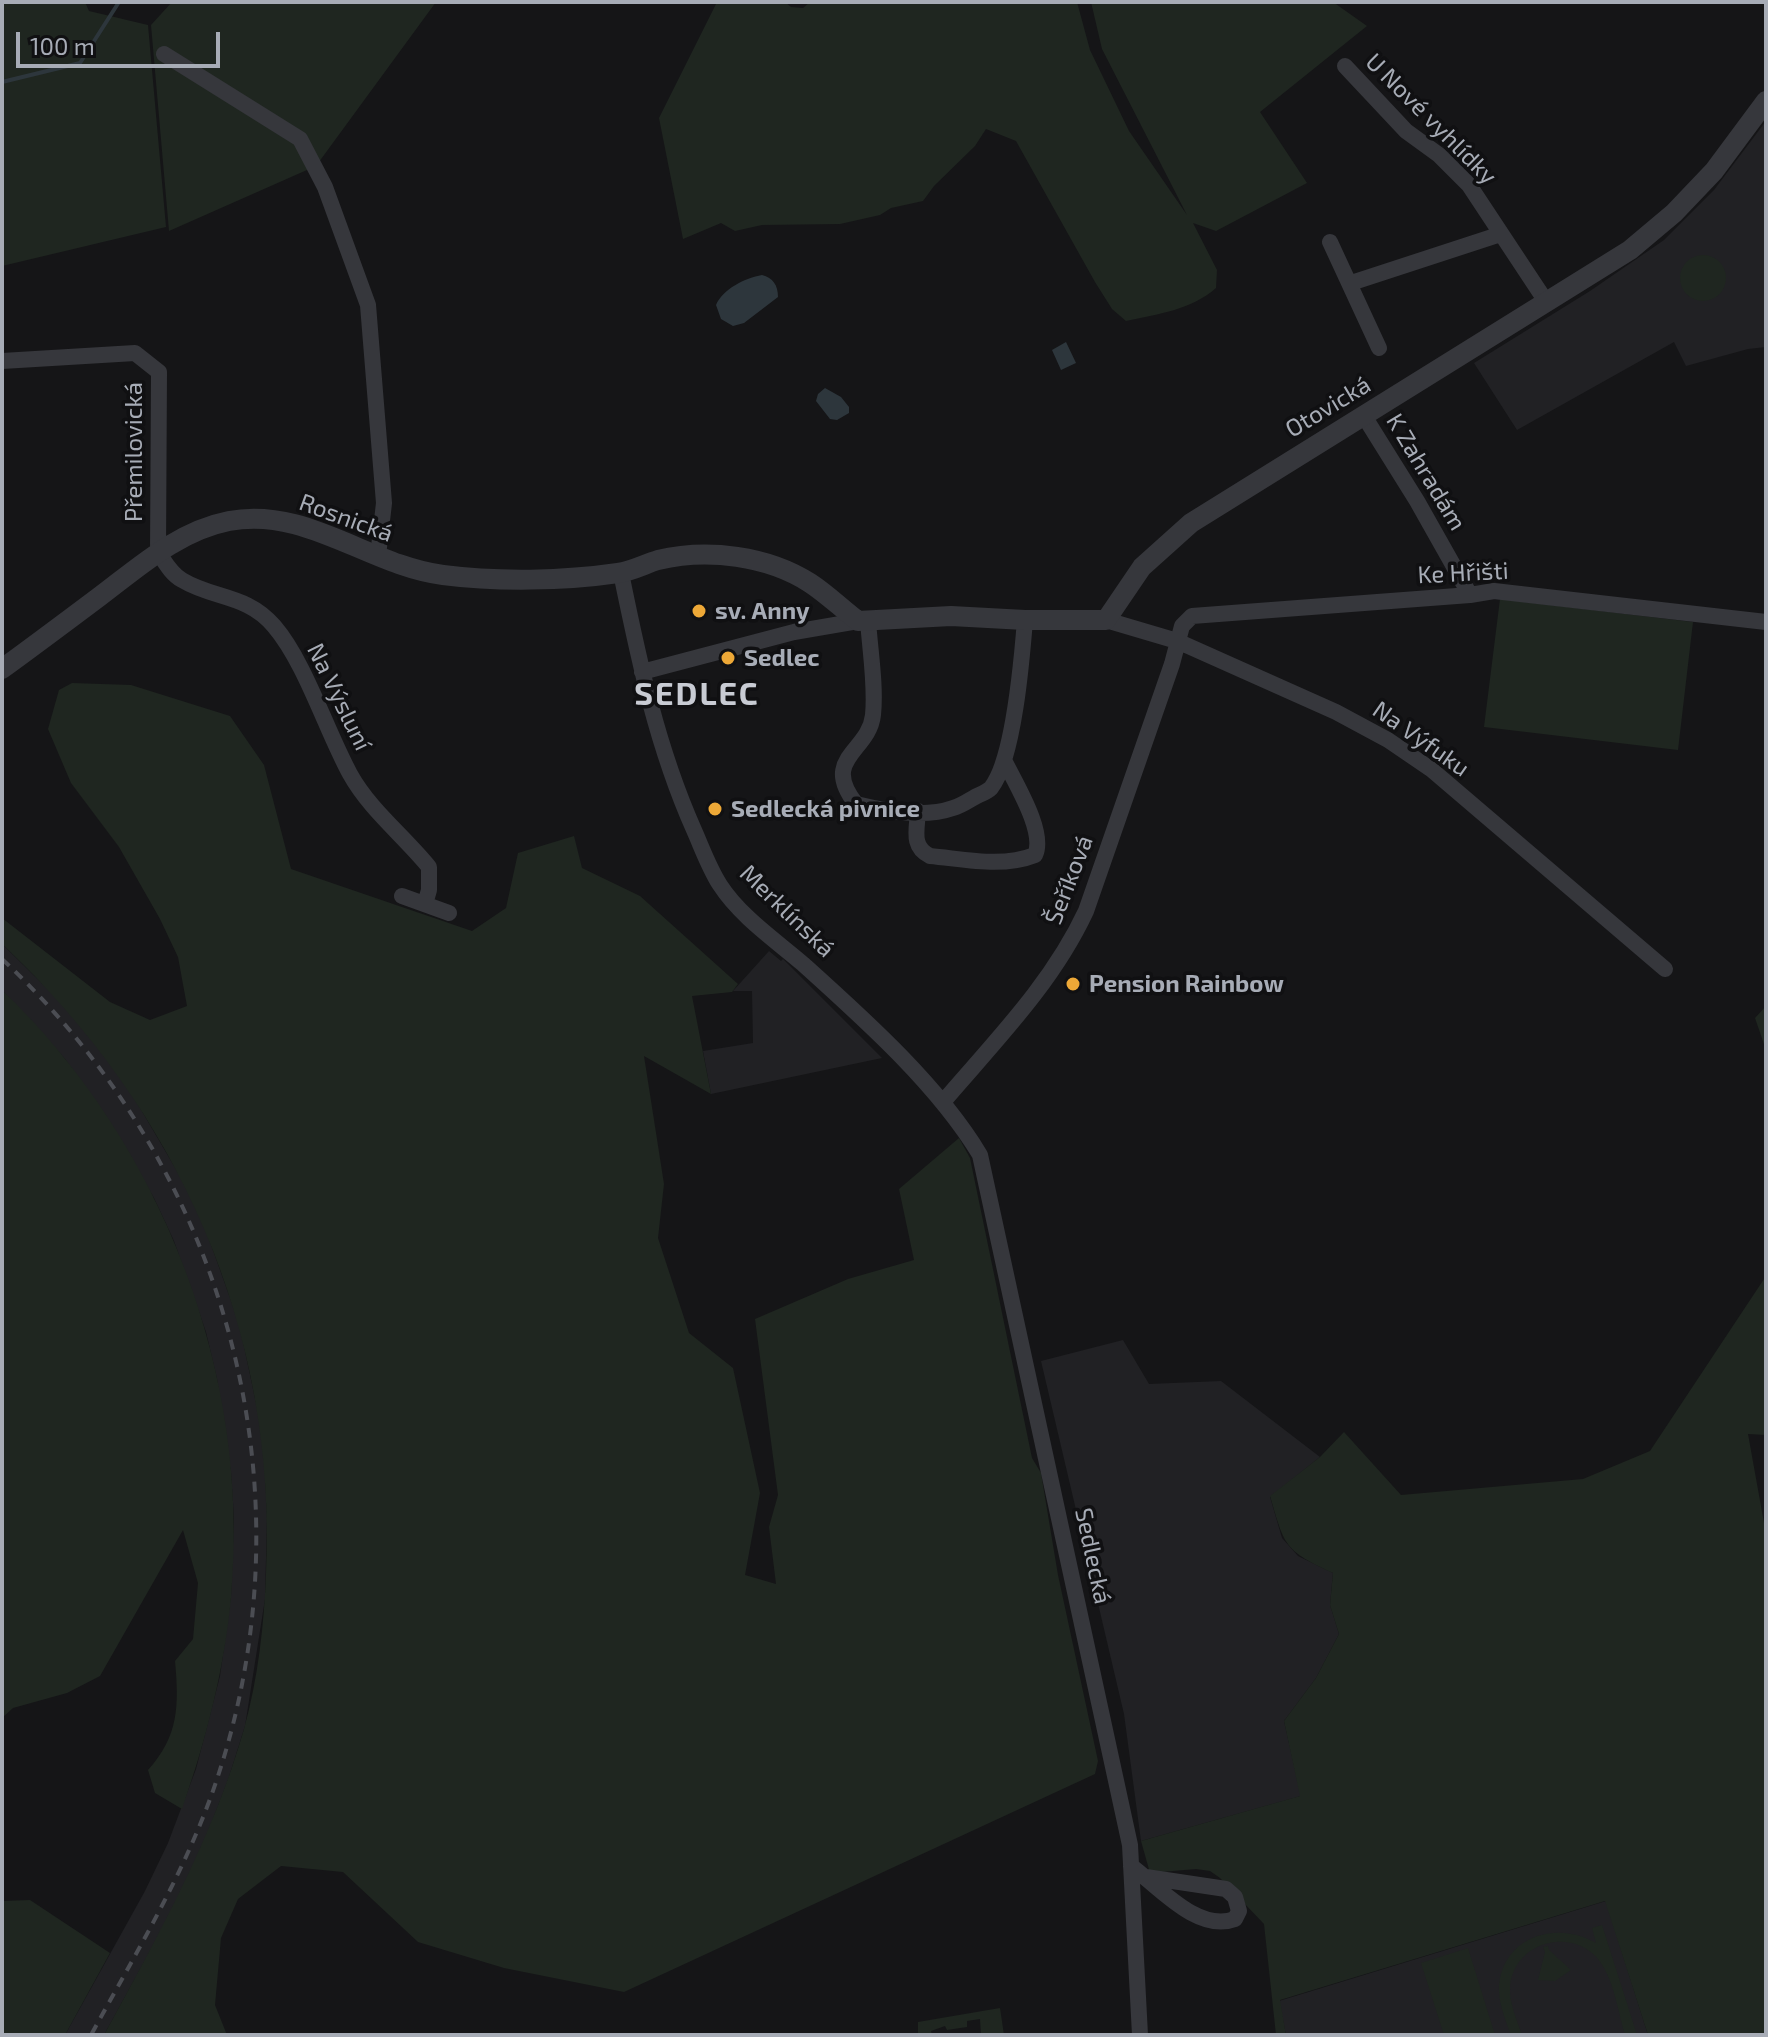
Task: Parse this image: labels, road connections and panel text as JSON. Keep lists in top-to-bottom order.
{
  "streets": {
    "street": [
      "U Nové vyhlídky",
      "Otovická",
      "Přemilovická",
      "K Zahradám",
      "Rosnická",
      "Ke Hřišti",
      "Na Výsluní",
      "Na Výfuku",
      "Šeříková",
      "Merklínská",
      "Sedlecká"
    ]
  },
  "crossings": [
    ["U Nové vyhlídky", "Otovická"],
    ["Otovická", "K Zahradám"],
    ["Otovická", "Na Výfuku"],
    ["Přemilovická", "Rosnická"],
    ["Přemilovická", "Na Výsluní"],
    ["K Zahradám", "Ke Hřišti"],
    ["Rosnická", "Na Výsluní"],
    ["Rosnická", "Merklínská"],
    ["Ke Hřišti", "Na Výfuku"],
    ["Ke Hřišti", "Šeříková"],
    ["Na Výfuku", "Šeříková"],
    ["Šeříková", "Merklínská"],
    ["Šeříková", "Sedlecká"],
    ["Merklínská", "Sedlecká"]
  ],
  "districts": ["SEDLEC"],
  "places": [
    "sv. Anny",
    "Sedlec",
    "Sedlecká pivnice",
    "Pension Rainbow"
  ],
  "scale_bar": "100 m"
}
